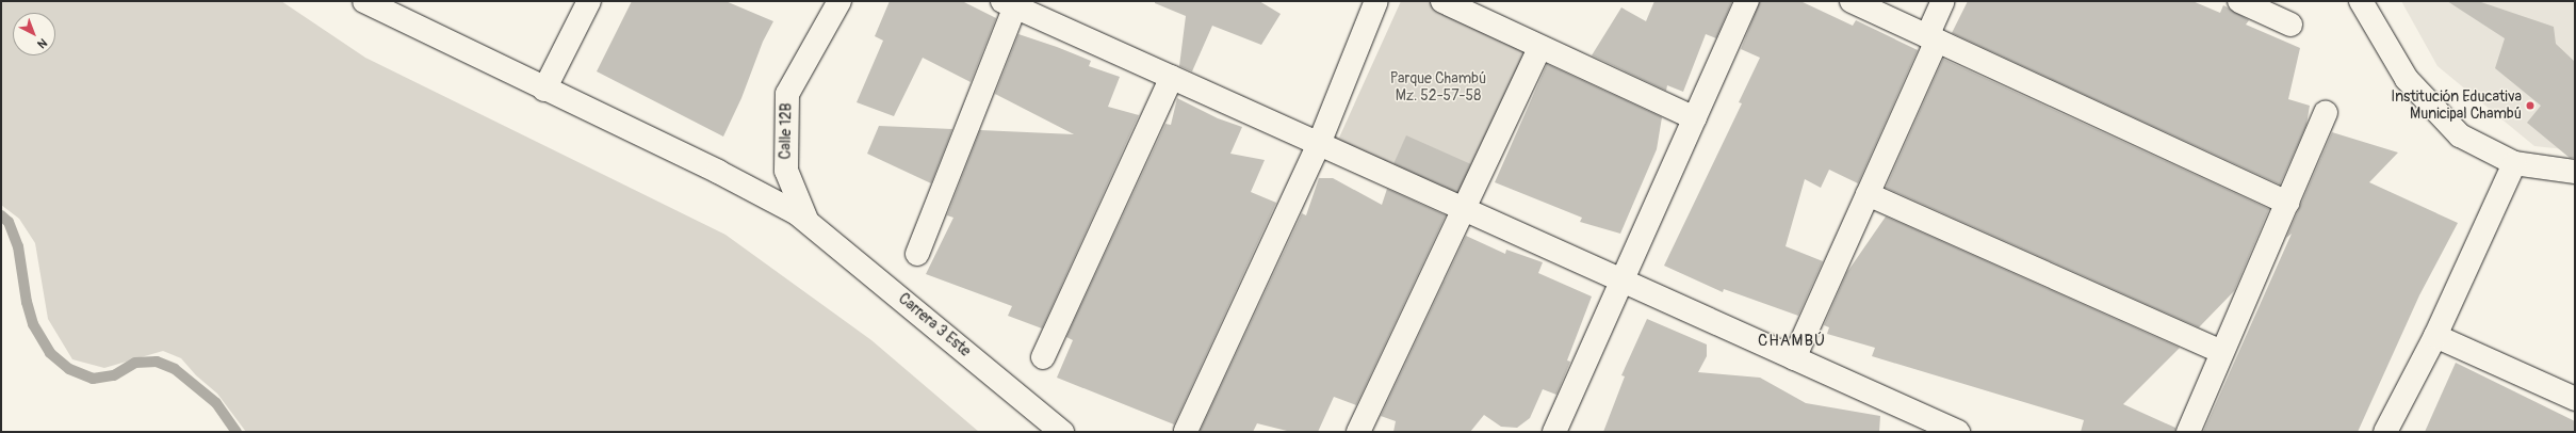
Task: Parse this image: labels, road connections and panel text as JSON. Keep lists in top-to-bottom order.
{
  "streets": {
    "street": ["Calle 12B", "Carrera 3 Este"]
  },
  "crossings": [
    ["Calle 12B", "Carrera 3 Este"]
  ],
  "districts": ["CHAMBÚ"],
  "parks": ["Parque Chambú Mz. 52-57-58"],
  "places": ["Institución Educativa Municipal Chambú"],
  "north": "bottom right"
}
